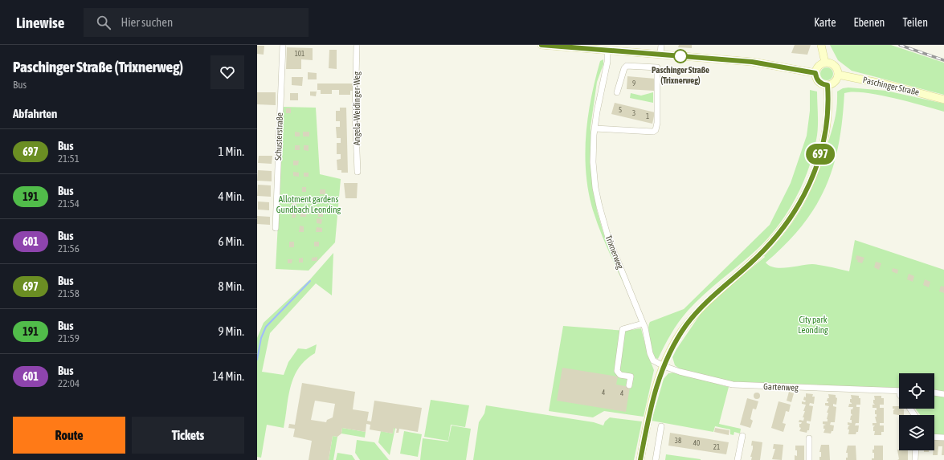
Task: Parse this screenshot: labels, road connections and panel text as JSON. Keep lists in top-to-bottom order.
{
  "streets": {
    "street": [
      "Paschinger Straße",
      "Angela-Weidinger-Weg",
      "Schusterstraße",
      "Trixnerweg",
      "Gartenweg"
    ]
  },
  "crossings": [
    ["Trixnerweg", "Gartenweg"]
  ],
  "parks": ["Allotment gardens Gundbach Leonding", "City park Leonding"],
  "places": ["Paschinger Straße (Trixnerweg)"],
  "lines": ["bus line 697"],
  "house_numbers": [
    "101",
    "9",
    "5",
    "3",
    "1",
    "4",
    "4",
    "38",
    "40",
    "21"
  ],
  "page": {
    "header": "Linewise",
    "search": "Hier suchen",
    "nav": ["Karte", "Ebenen", "Teilen"],
    "heading": [
      ["Paschinger Straße (Trixnerweg)", "Bus"],
      "Abfahrten"
    ],
    "on_map": "697",
    "list": [
      {
        "mark": "697",
        "name": "Bus",
        "note": "21:51",
        "value": "1 Min."
      },
      {
        "mark": "191",
        "name": "Bus",
        "note": "21:54",
        "value": "4 Min."
      },
      {
        "mark": "601",
        "name": "Bus",
        "note": "21:56",
        "value": "6 Min."
      },
      {
        "mark": "697",
        "name": "Bus",
        "note": "21:58",
        "value": "8 Min."
      },
      {
        "mark": "191",
        "name": "Bus",
        "note": "21:59",
        "value": "9 Min."
      },
      {
        "mark": "601",
        "name": "Bus",
        "note": "22:04",
        "value": "14 Min."
      }
    ],
    "buttons": ["Route", "Tickets"]
  }
}
